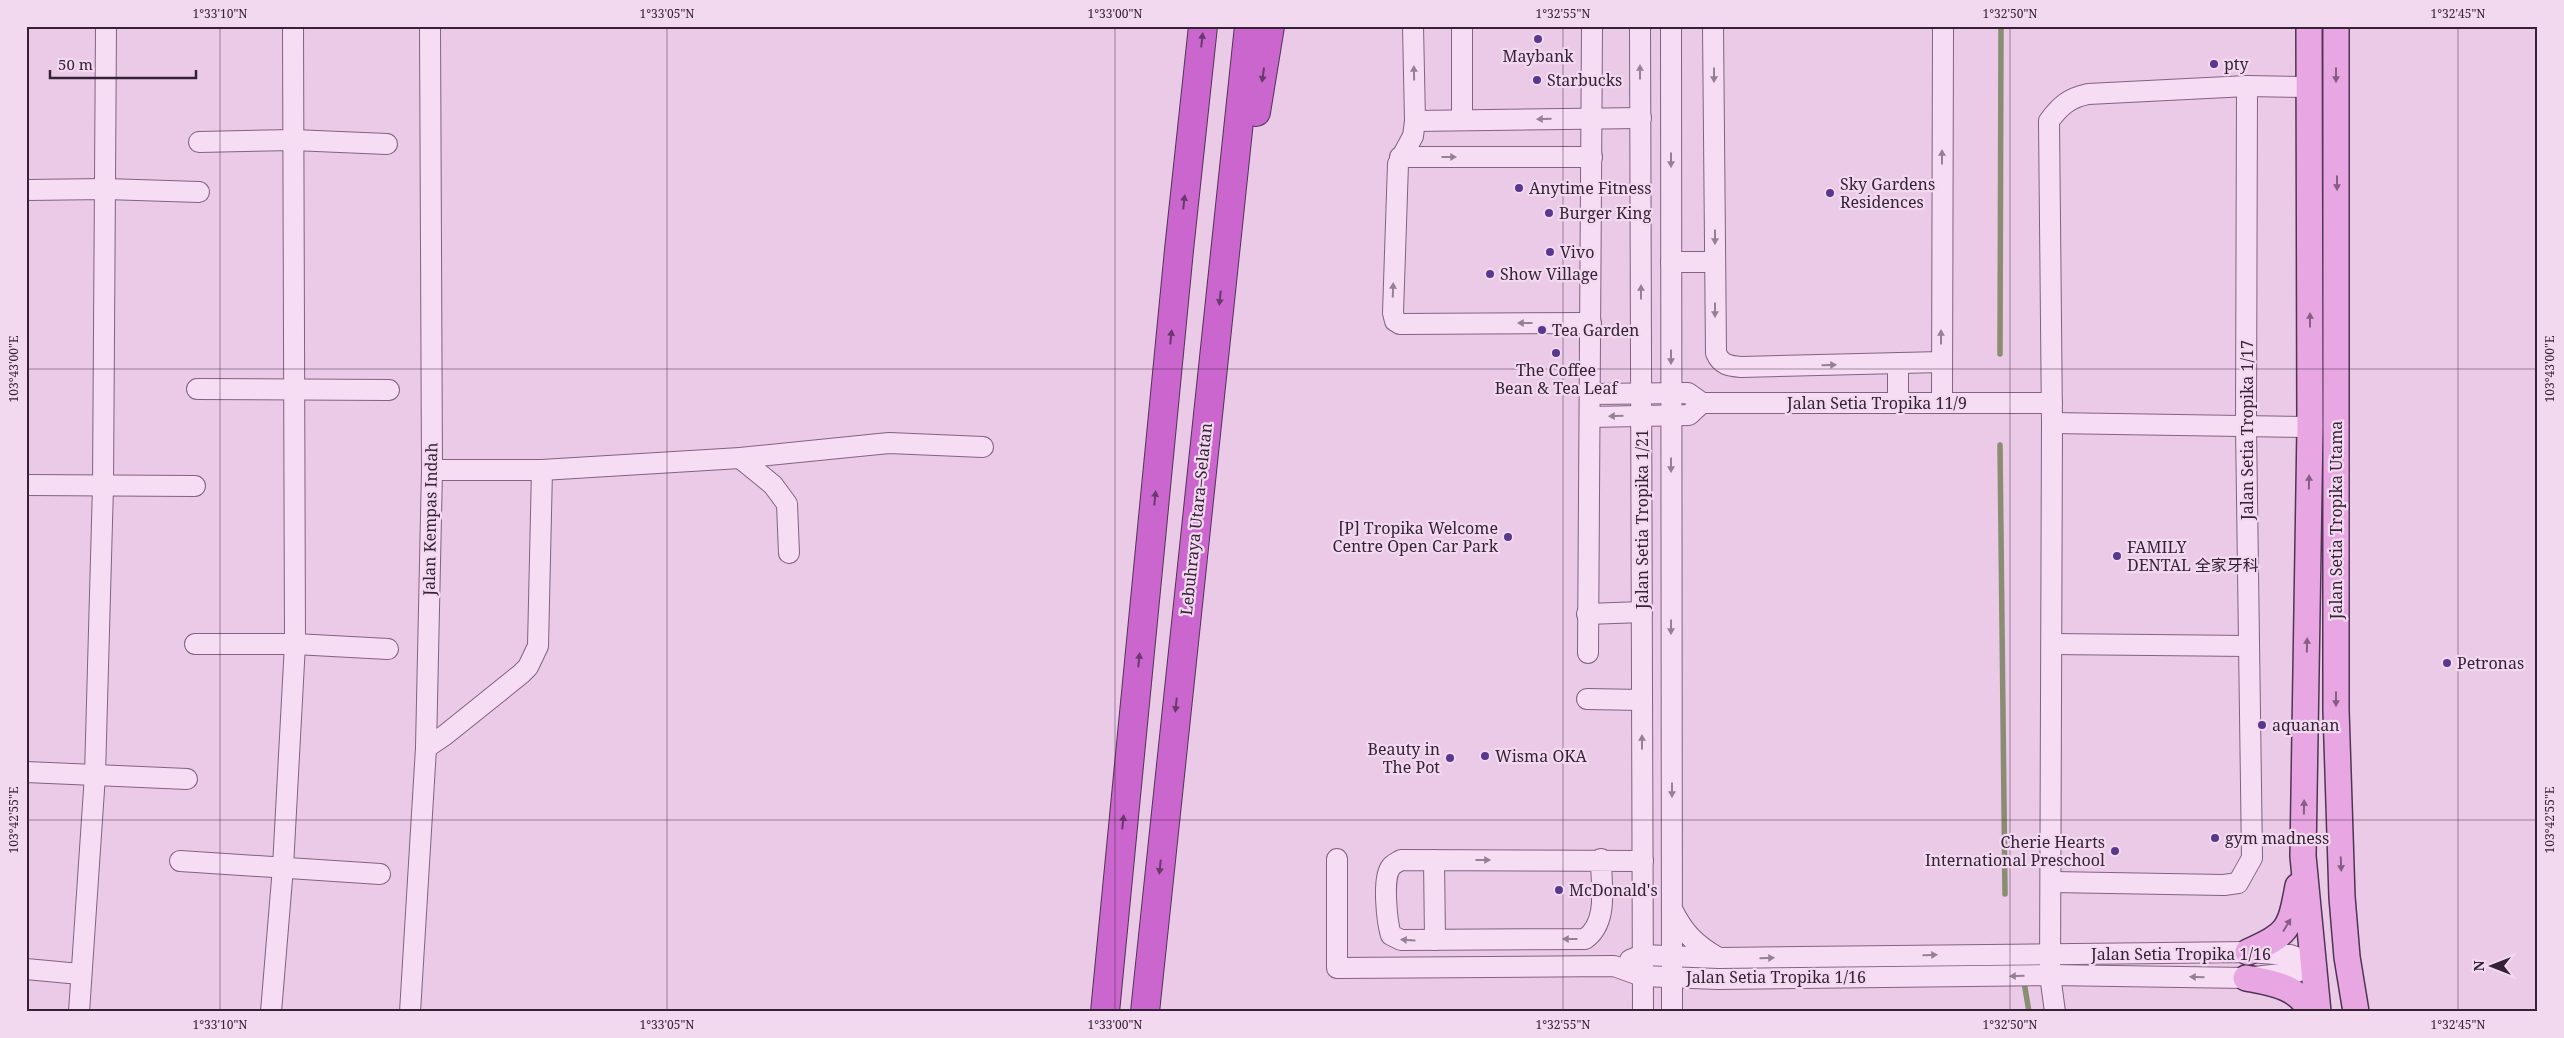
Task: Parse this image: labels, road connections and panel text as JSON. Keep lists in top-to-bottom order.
{
  "streets": {
    "highway": ["Lebuhraya Utara–Selatan"],
    "main road": ["Jalan Setia Tropika Utama"],
    "street": [
      "Jalan Setia Tropika 11/9",
      "Jalan Setia Tropika 1/17",
      "Jalan Kempas Indah",
      "Jalan Setia Tropika 1/21",
      "Jalan Setia Tropika 1/16"
    ]
  },
  "crossings": [
    ["Jalan Setia Tropika 11/9", "Jalan Setia Tropika 1/17"],
    ["Jalan Setia Tropika 11/9", "Jalan Setia Tropika Utama"],
    ["Jalan Setia Tropika 1/21", "Jalan Setia Tropika 1/16"],
    ["Jalan Setia Tropika Utama", "Jalan Setia Tropika 1/16"]
  ],
  "places": [
    "Maybank",
    "pty",
    "Starbucks",
    "Anytime Fitness",
    "Sky Gardens Residences",
    "Burger King",
    "Vivo",
    "Show Village",
    "Tea Garden",
    "The Coffee Bean & Tea Leaf",
    "[P] Tropika Welcome Centre Open Car Park",
    "FAMILY DENTAL 全家牙科",
    "Petronas",
    "aquanan",
    "Wisma OKA",
    "Beauty in The Pot",
    "gym madness",
    "Cherie Hearts International Preschool",
    "McDonald's"
  ],
  "scale_bar": "50 m",
  "north": "left",
  "coordinates": [
    "1°33'10\"N",
    "1°33'05\"N",
    "1°33'00\"N",
    "1°32'55\"N",
    "1°32'50\"N",
    "1°32'45\"N",
    "103°43'00\"E",
    "103°42'55\"E"
  ]
}
